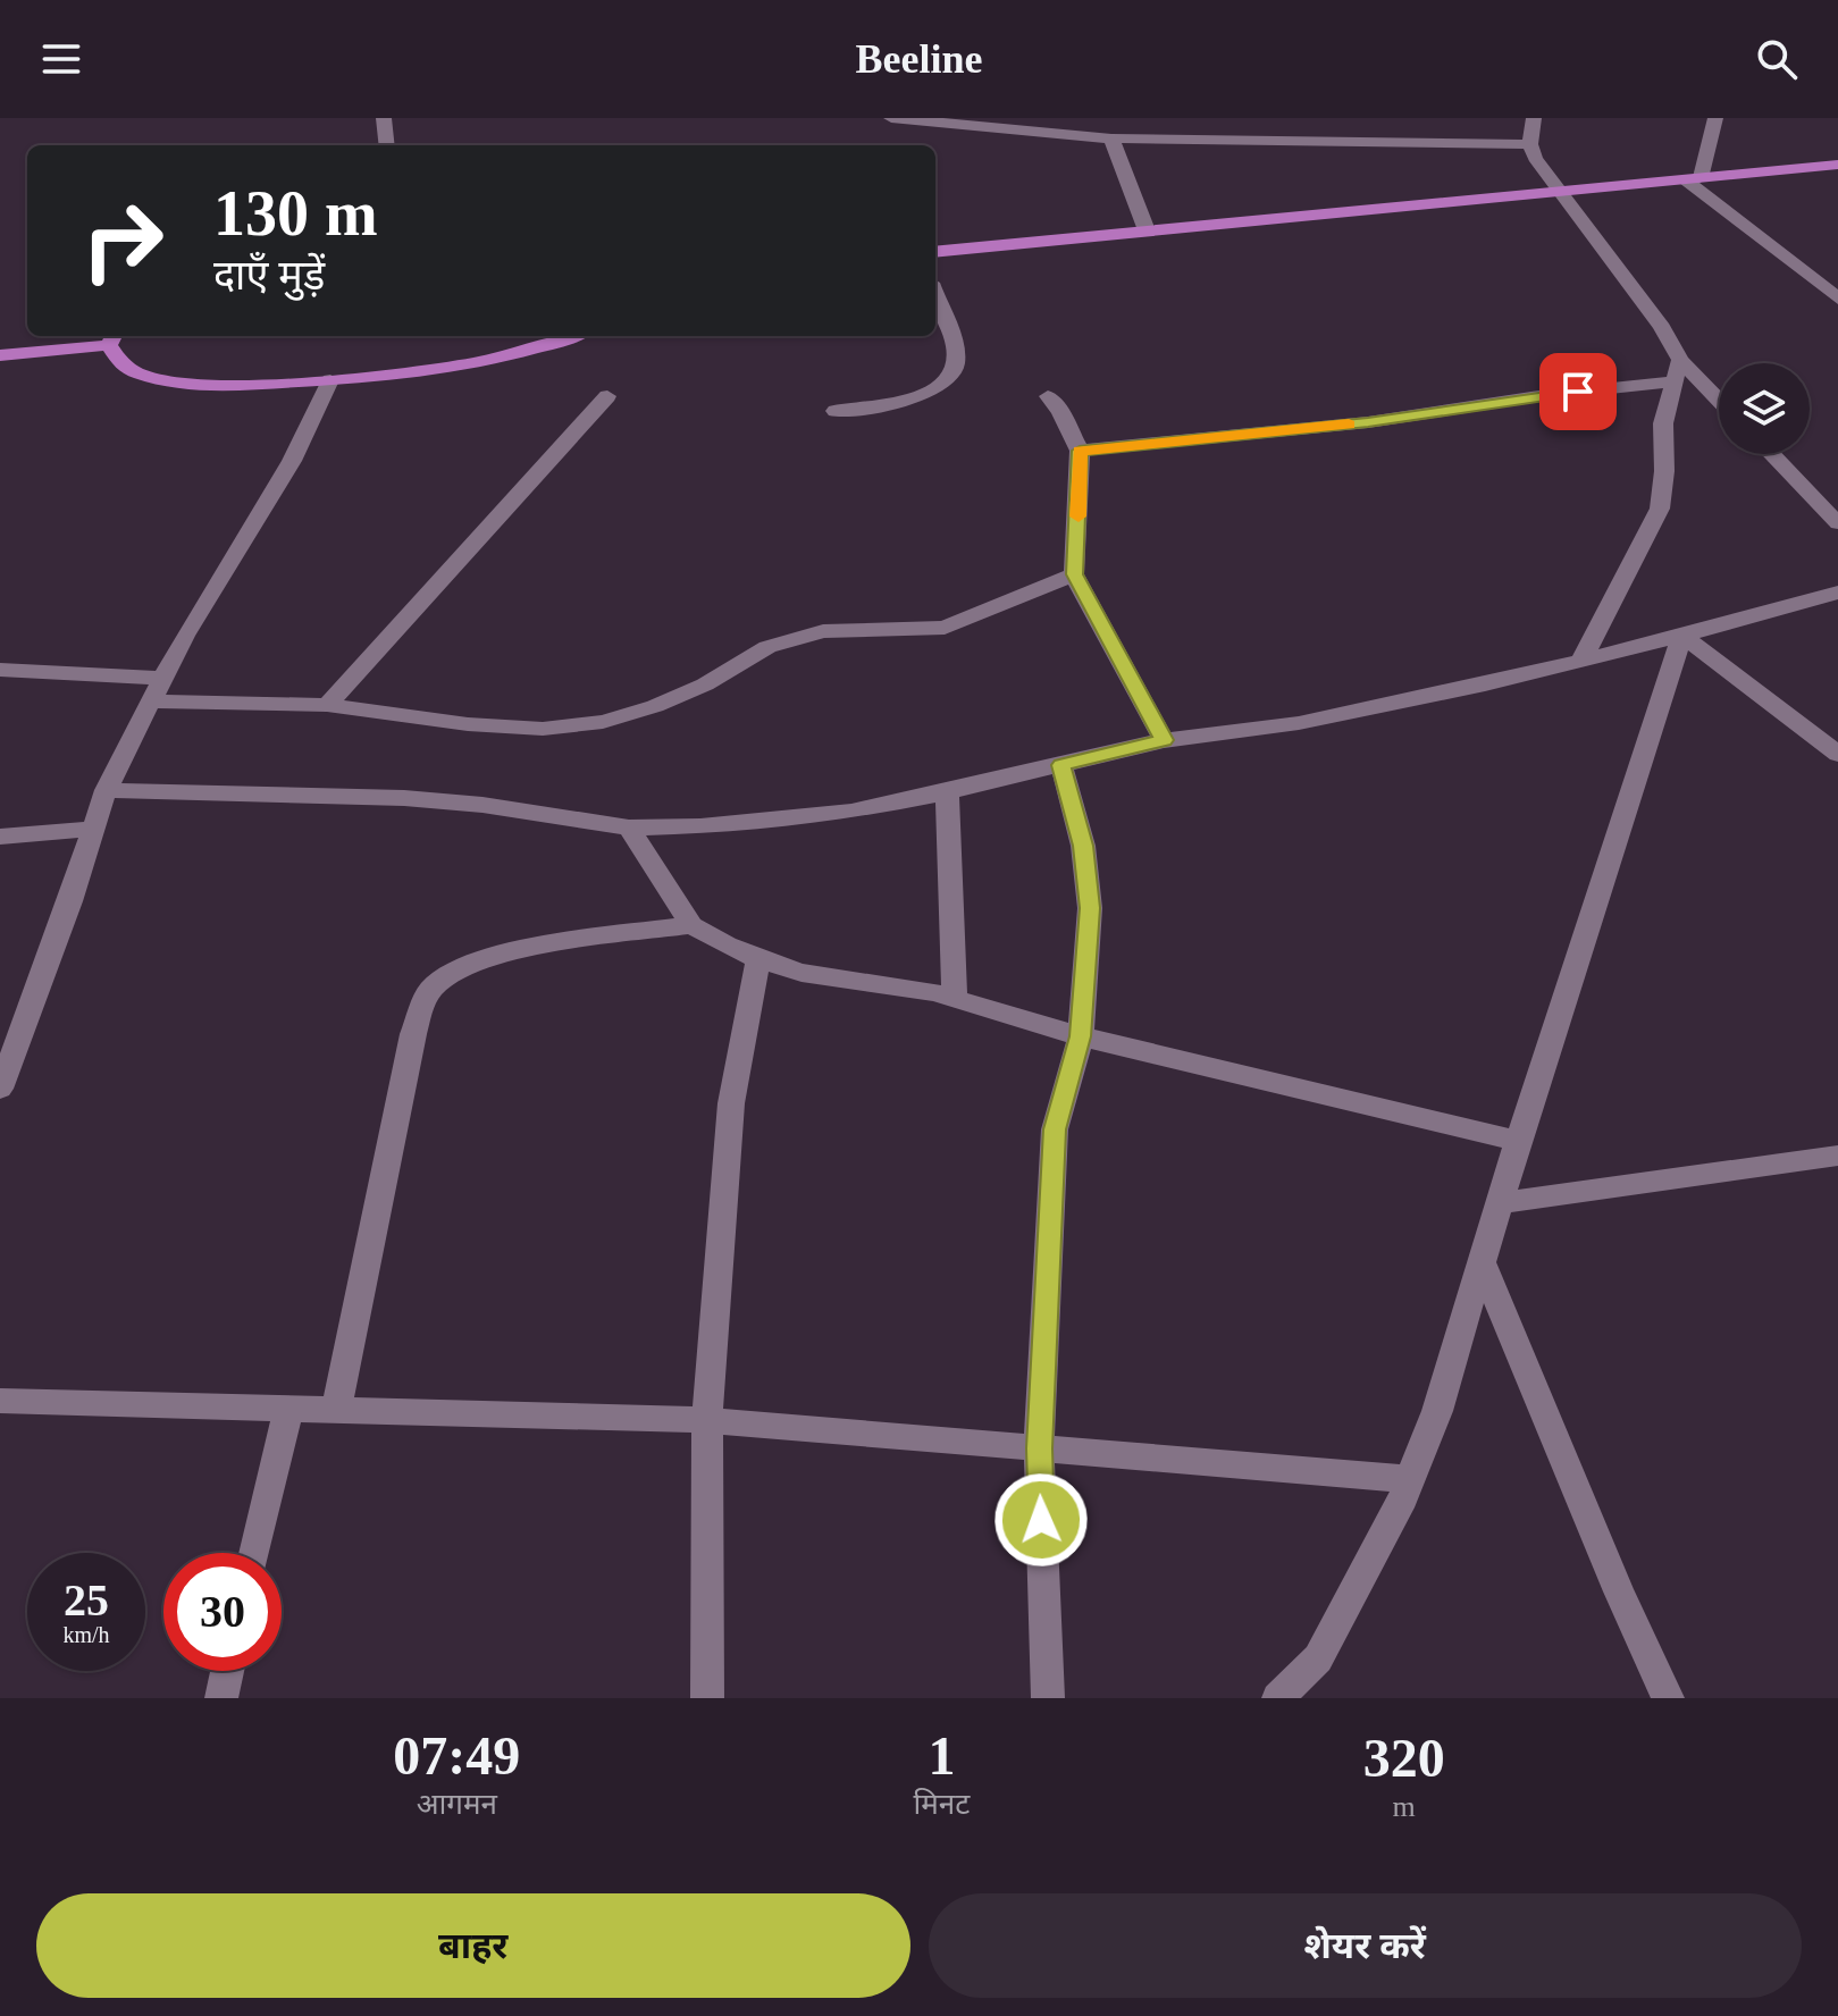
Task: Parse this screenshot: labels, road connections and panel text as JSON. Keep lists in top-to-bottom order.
{
  "page": {
    "header": "Beeline",
    "turn": ["130 m", "दाएँ मुड़ें"],
    "speed": "25 km/h",
    "limit": "30",
    "eta": [
      "07:49",
      "आगमन",
      "1",
      "मिनट",
      "320",
      "m"
    ],
    "buttons": ["बाहर", "शेयर करें"]
  }
}
